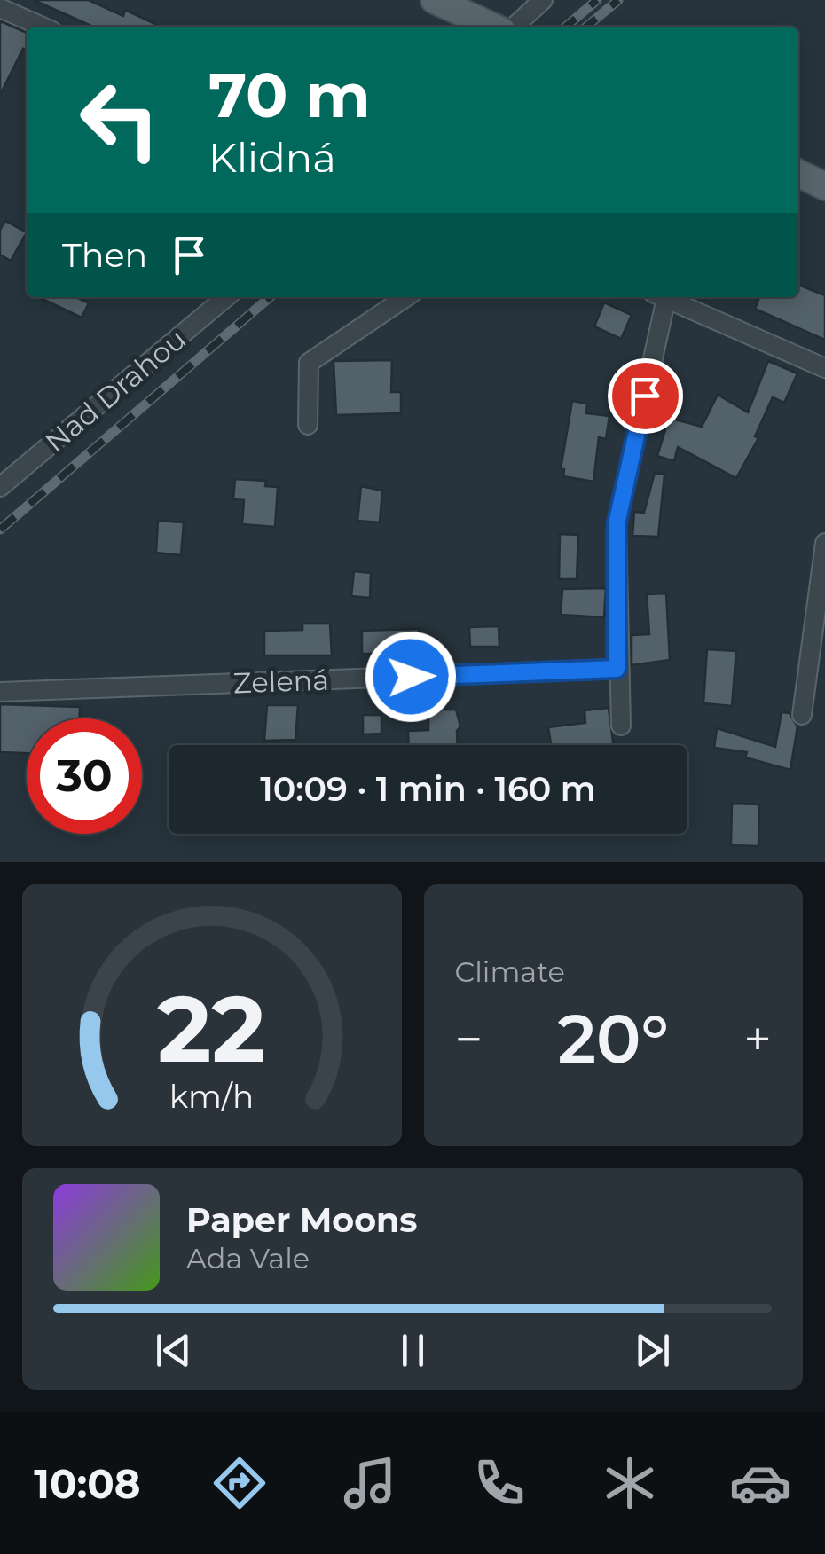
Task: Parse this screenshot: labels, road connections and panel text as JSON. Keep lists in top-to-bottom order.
{
  "streets": {
    "street": ["Nad Drahou", "Zelená"]
  },
  "page": {
    "turn": ["70 m", "Klidná"],
    "then": "Then",
    "limit": "30",
    "trip": "10:09 · 1 min · 160 m",
    "tile": "Climate",
    "heat": ["−", "20°", "+"],
    "song": ["Paper Moons", "Ada Vale"],
    "tabs": "10:08",
    "gauge": ["22", "km/h"]
  }
}
